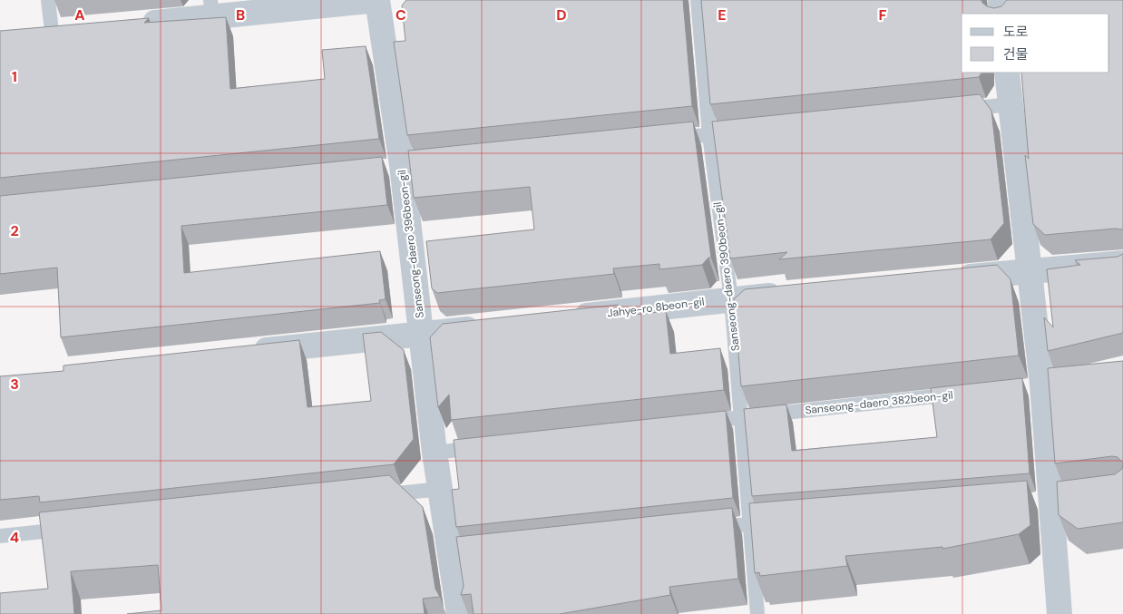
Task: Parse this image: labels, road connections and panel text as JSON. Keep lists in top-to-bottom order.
{
  "streets": {
    "street": ["Sanseong-daero 396beon-gil", "Jahye-ro 8beon-gil"],
    "lane": ["Sanseong-daero 390beon-gil", "Sanseong-daero 382beon-gil"]
  },
  "crossings": [
    ["Sanseong-daero 390beon-gil", "Jahye-ro 8beon-gil"],
    ["Sanseong-daero 390beon-gil", "Sanseong-daero 382beon-gil"]
  ],
  "legend": ["도로", "건물"],
  "grid": {
    "columns": [
      "A",
      "B",
      "C",
      "D",
      "E",
      "F"
    ],
    "rows": [
      "1",
      "2",
      "3",
      "4"
    ]
  }
}
